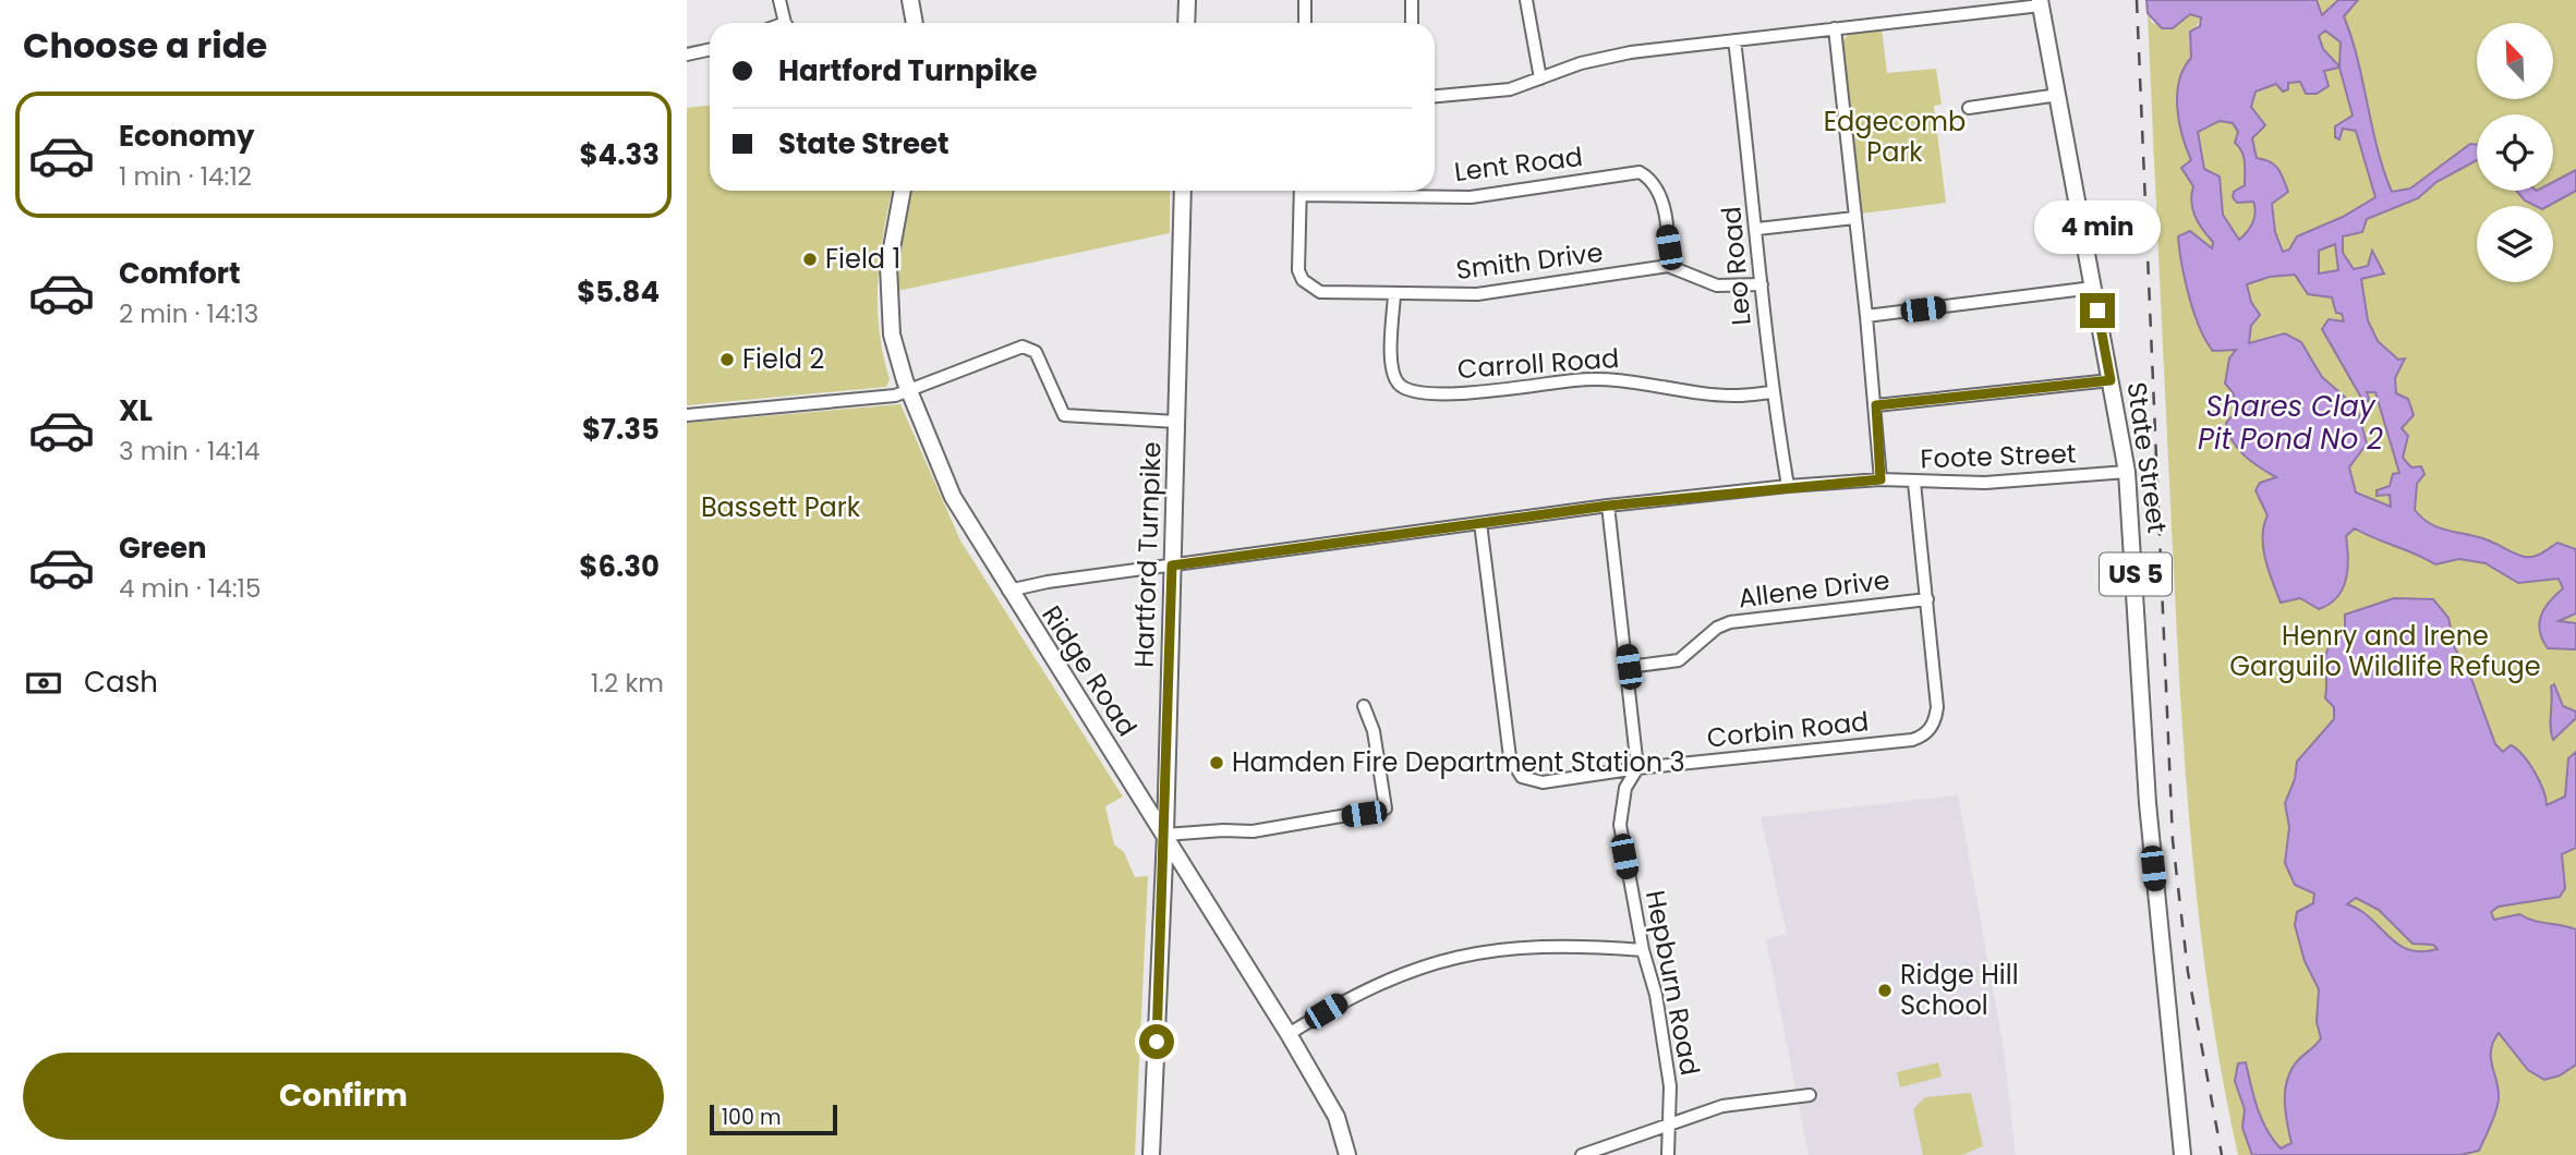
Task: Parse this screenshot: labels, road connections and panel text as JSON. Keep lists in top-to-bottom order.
{
  "streets": {
    "main road": [
      "State Street",
      "Hartford Turnpike",
      "US 5",
      "Ridge Road"
    ],
    "street": [
      "Lent Road",
      "Smith Drive",
      "Leo Road",
      "Carroll Road",
      "Foote Street",
      "Allene Drive",
      "Corbin Road",
      "Hepburn Road"
    ]
  },
  "crossings": [
    ["Lent Road", "Smith Drive"],
    ["Smith Drive", "Carroll Road"],
    ["Leo Road", "Carroll Road"],
    ["Leo Road", "Foote Street"],
    ["Foote Street", "State Street"],
    ["Foote Street", "Hartford Turnpike"],
    ["Foote Street", "Ridge Road"],
    ["Foote Street", "Corbin Road"],
    ["Foote Street", "Hepburn Road"],
    ["Hartford Turnpike", "Ridge Road"],
    ["Allene Drive", "Corbin Road"],
    ["Allene Drive", "Hepburn Road"],
    ["Corbin Road", "Hepburn Road"]
  ],
  "water": ["Shares Clay Pit Pond No 2"],
  "parks": ["Edgecomb Park", "Bassett Park", "Henry and Irene Garguilo Wildlife Refuge"],
  "places": [
    "Field 1",
    "Field 2",
    "Hamden Fire Department Station 3",
    "Ridge Hill School"
  ],
  "scale_bar": "100 m",
  "north": "top left",
  "page": {
    "heading": "Choose a ride",
    "banner": ["Hartford Turnpike", "State Street"],
    "list": [
      {
        "name": "Economy",
        "note": "1 min · 14:12",
        "value": "$4.33"
      },
      {
        "name": "Comfort",
        "note": "2 min · 14:13",
        "value": "$5.84"
      },
      {
        "name": "XL",
        "note": "3 min · 14:14",
        "value": "$7.35"
      },
      {
        "name": "Green",
        "note": "4 min · 14:15",
        "value": "$6.30"
      }
    ],
    "bubble": "4 min",
    "pay": ["Cash", "1.2 km"],
    "buttons": "Confirm",
    "scale": "100 m"
  }
}
